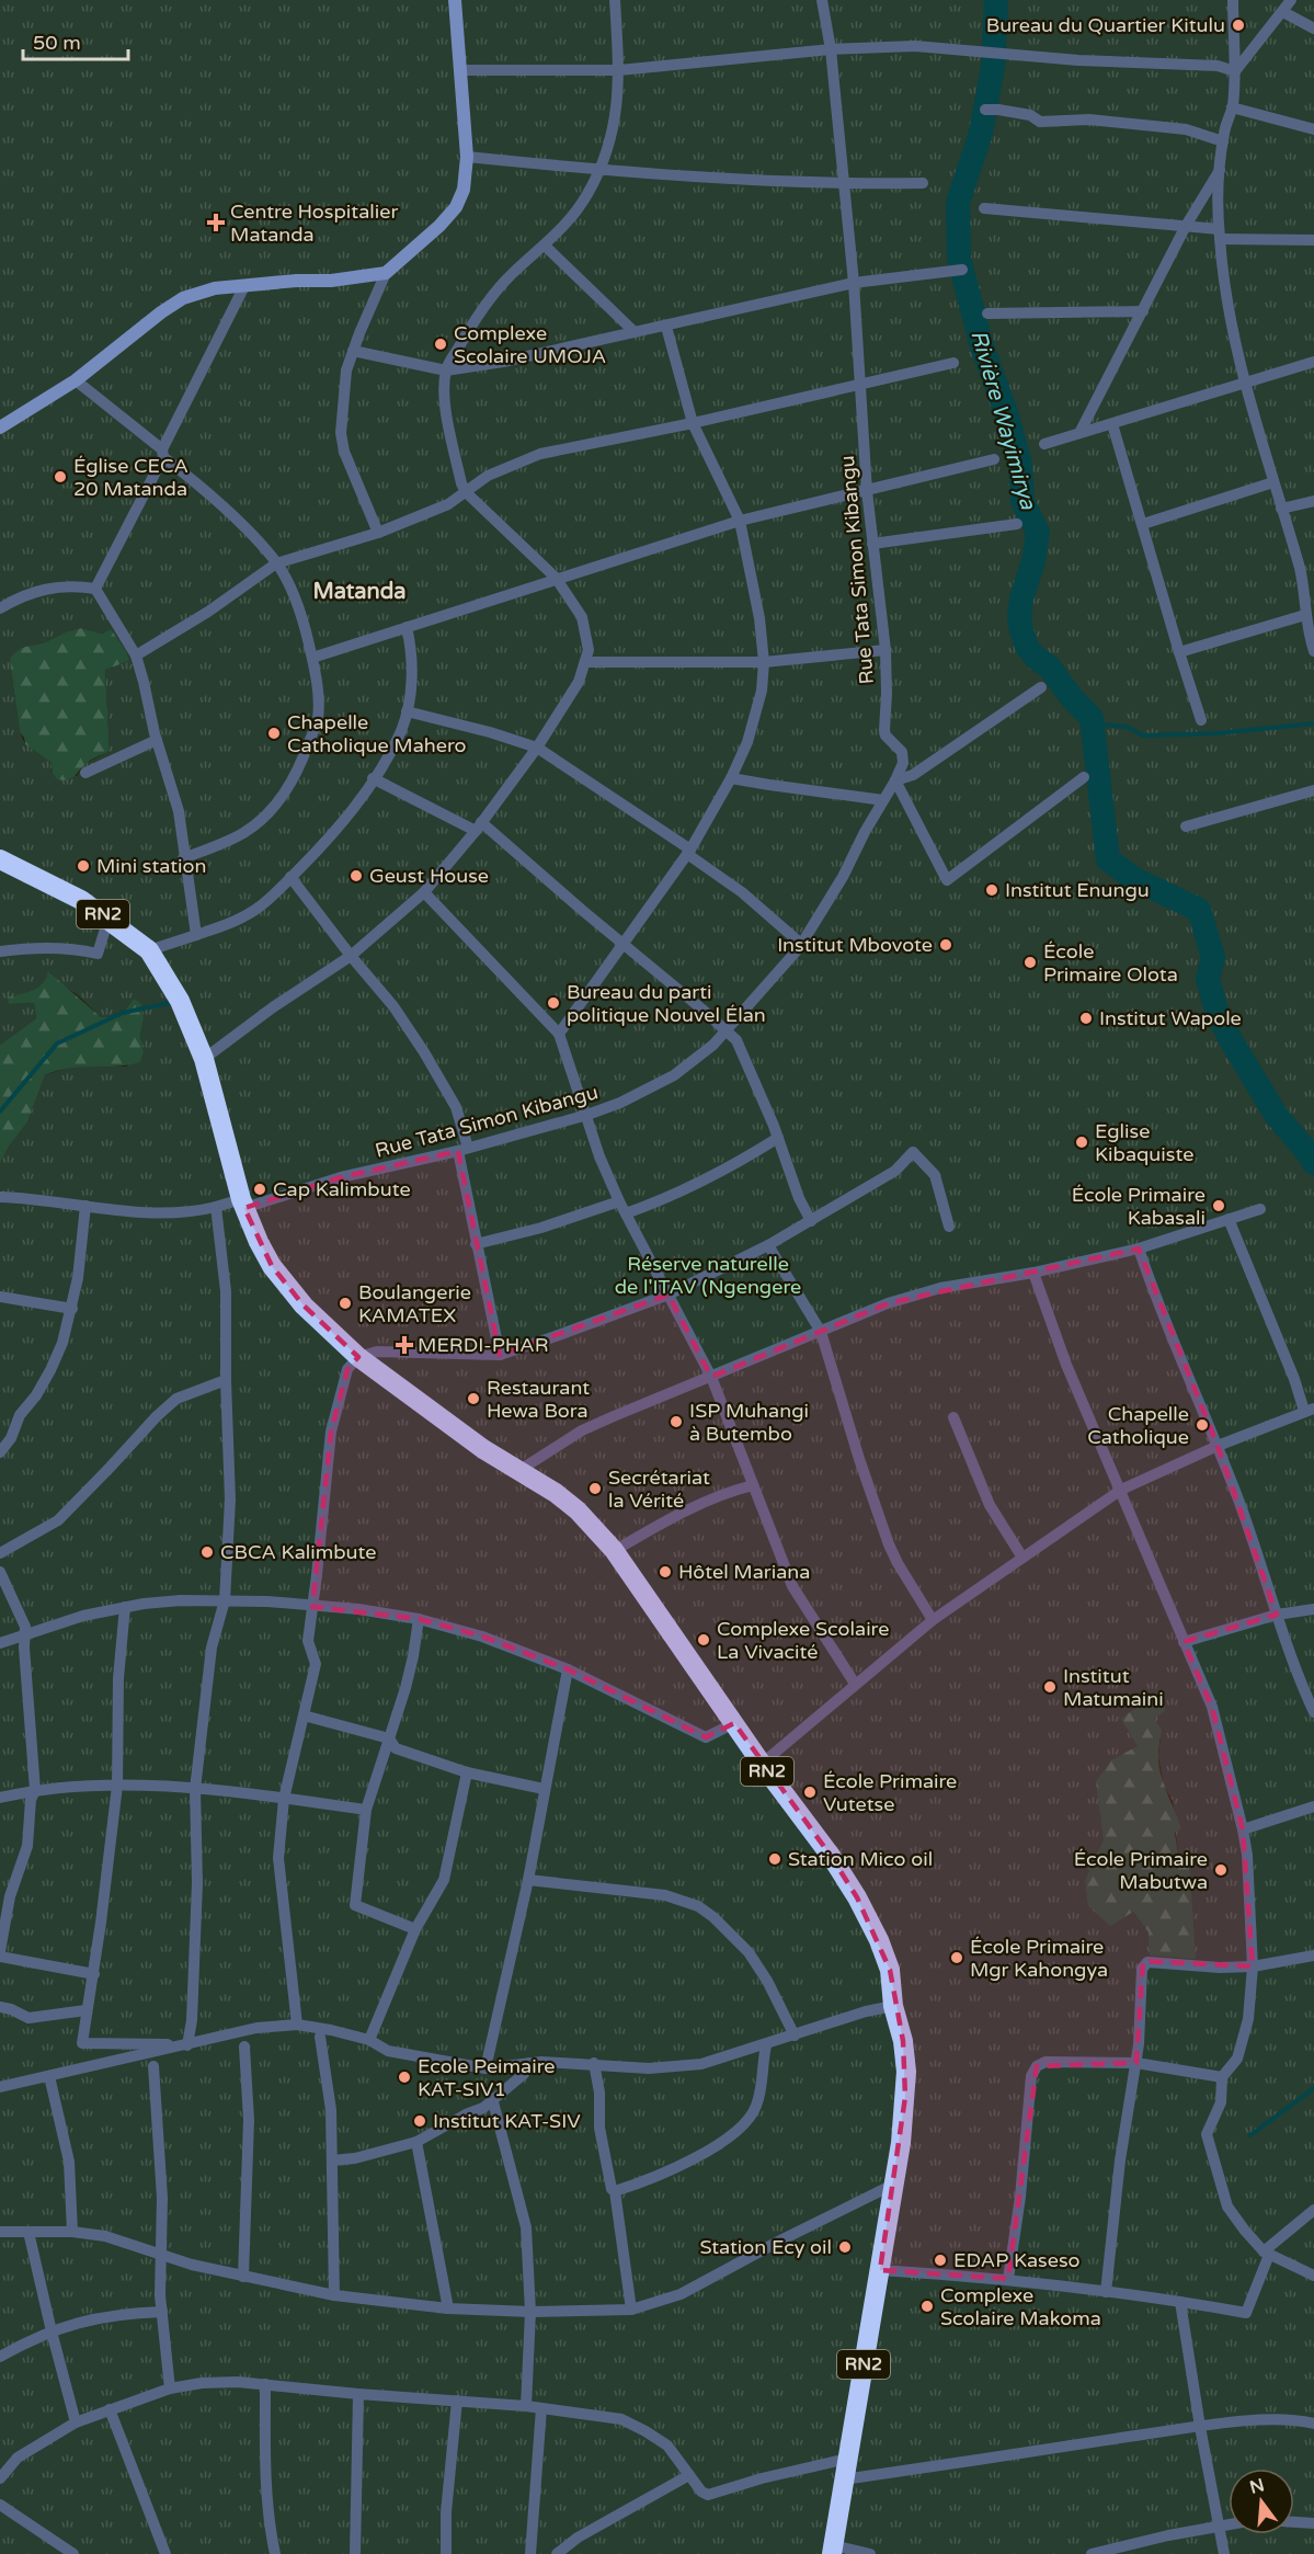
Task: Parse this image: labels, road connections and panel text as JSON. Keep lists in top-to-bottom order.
{
  "streets": {
    "highway": ["RN2"],
    "street": ["Rue Tata Simon Kibangu"]
  },
  "crossings": [
    ["Rue Tata Simon Kibangu", "RN2"]
  ],
  "districts": ["Matanda"],
  "water": ["Rivière Wayimirya"],
  "parks": ["Réserve naturelle de l'ITAV (Ngengere"],
  "places": {
    "other": [
      "Bureau du Quartier Kitulu",
      "Complexe Scolaire UMOJA",
      "Église CECA 20 Matanda",
      "Chapelle Catholique Mahero",
      "Mini station",
      "Geust House",
      "Institut Enungu",
      "Institut Mbovote",
      "École Primaire Olota",
      "Bureau du parti politique Nouvel Élan",
      "Institut Wapole",
      "Eglise Kibaquiste",
      "Cap Kalimbute",
      "École Primaire Kabasali",
      "Boulangerie KAMATEX",
      "Restaurant Hewa Bora",
      "ISP Muhangi à Butembo",
      "Chapelle Catholique",
      "Secrétariat la Vérité",
      "CBCA Kalimbute",
      "Hôtel Mariana",
      "Complexe Scolaire La Vivacité",
      "Institut Matumaini",
      "École Primaire Vutetse",
      "Station Mico oil",
      "École Primaire Mabutwa",
      "École Primaire Mgr Kahongya",
      "Ecole Peimaire KAT-SIV1",
      "Institut KAT-SIV",
      "Station Ecy oil",
      "EDAP Kaseso",
      "Complexe Scolaire Makoma"
    ],
    "health": ["Centre Hospitalier Matanda", "MERDI-PHAR"]
  },
  "scale_bar": "50 m",
  "north": "top"
}
